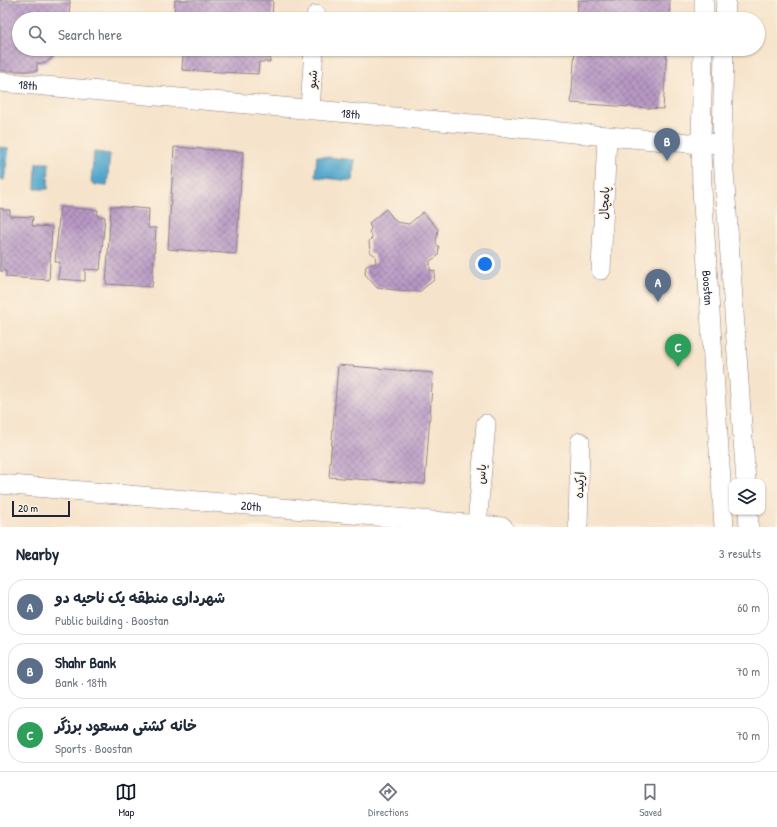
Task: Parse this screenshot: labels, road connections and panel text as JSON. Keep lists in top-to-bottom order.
{
  "streets": {
    "street": [
      "شبو",
      "18th",
      "پامچال",
      "Boostan",
      "یاس",
      "ارکیده",
      "20th"
    ]
  },
  "crossings": [
    ["شبو", "18th"],
    ["18th", "پامچال"],
    ["18th", "Boostan"],
    ["یاس", "20th"]
  ],
  "scale_bar": "20 m",
  "page": {
    "search": "Search here",
    "pins": ["B", "A", "C"],
    "scale": "20 m",
    "heading": ["Nearby", "3 results"],
    "list": [
      {
        "mark": "A",
        "name": "شهرداری منطقه یک ناحیه دو",
        "note": "Public building · Boostan",
        "value": "60 m"
      },
      {
        "mark": "B",
        "name": "Shahr Bank",
        "note": "Bank · 18th",
        "value": "70 m"
      },
      {
        "mark": "C",
        "name": "خانه کشتی مسعود برزگر",
        "note": "Sports · Boostan",
        "value": "70 m"
      }
    ],
    "nav": ["Map", "Directions", "Saved"]
  }
}
